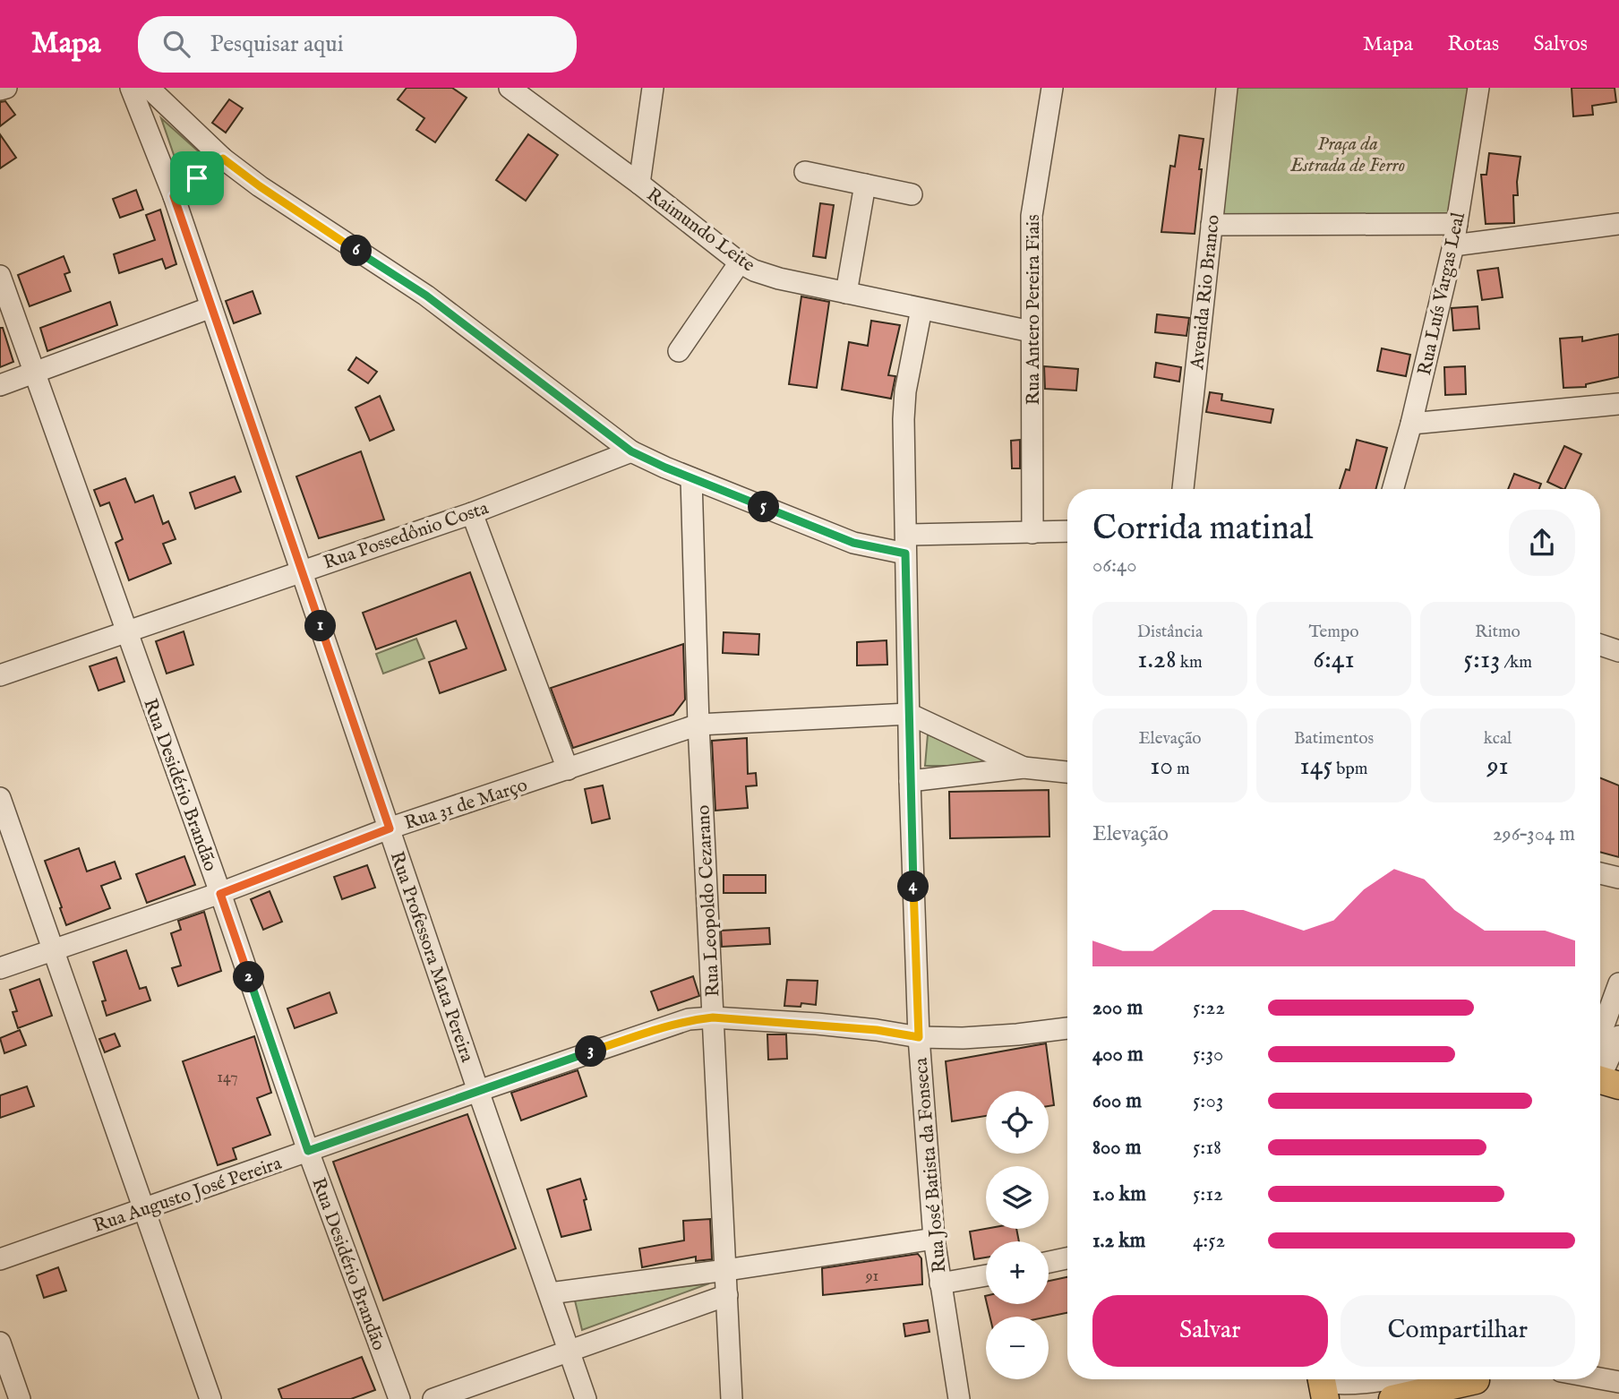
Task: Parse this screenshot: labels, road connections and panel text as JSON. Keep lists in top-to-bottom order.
{
  "streets": {
    "street": [
      "Raimundo Leite",
      "Avenida Rio Branco",
      "Rua Luís Vargas Leal",
      "Rua Antero Pereira Fiais",
      "Rua Possedônio Costa",
      "Rua Desidério Brandão",
      "Rua 31 de Março",
      "Rua Leopoldo Cezarano",
      "Rua Professora Mata Pereira",
      "Rua José Batista da Fonseca",
      "Rua Augusto José Pereira"
    ]
  },
  "crossings": [
    ["Raimundo Leite", "Rua Antero Pereira Fiais"],
    ["Raimundo Leite", "Rua José Batista da Fonseca"],
    ["Rua Possedônio Costa", "Rua Desidério Brandão"],
    ["Rua Possedônio Costa", "Rua Professora Mata Pereira"],
    ["Rua Desidério Brandão", "Rua 31 de Março"],
    ["Rua Desidério Brandão", "Rua Augusto José Pereira"],
    ["Rua 31 de Março", "Rua Leopoldo Cezarano"],
    ["Rua 31 de Março", "Rua Professora Mata Pereira"],
    ["Rua 31 de Março", "Rua José Batista da Fonseca"],
    ["Rua Leopoldo Cezarano", "Rua Augusto José Pereira"],
    ["Rua Professora Mata Pereira", "Rua Augusto José Pereira"],
    ["Rua José Batista da Fonseca", "Rua Augusto José Pereira"]
  ],
  "parks": ["Praça da Estrada de Ferro"],
  "house_numbers": ["147", "91"],
  "page": {
    "header": "Mapa",
    "search": "Pesquisar aqui",
    "nav": ["Mapa", "Rotas", "Salvos"],
    "pins": [
      "6",
      "5",
      "1",
      "4",
      "2",
      "3"
    ],
    "heading": ["Corrida matinal", "06:40"],
    "stats": [
      ["Distância", "1.28 km"],
      ["Tempo", "6:41"],
      ["Ritmo", "5:13 /km"],
      ["Elevação", "10 m"],
      ["Batimentos", "145 bpm"],
      ["kcal", "91"]
    ],
    "chart": ["Elevação", "296–304 m"],
    "list": [
      {
        "name": "200 m",
        "note": "5:22"
      },
      {
        "name": "400 m",
        "note": "5:30"
      },
      {
        "name": "600 m",
        "note": "5:03"
      },
      {
        "name": "800 m",
        "note": "5:18"
      },
      {
        "name": "1.0 km",
        "note": "5:12"
      },
      {
        "name": "1.2 km",
        "note": "4:52"
      }
    ],
    "map_buttons": ["+", "−"],
    "buttons": ["Salvar", "Compartilhar"]
  }
}
